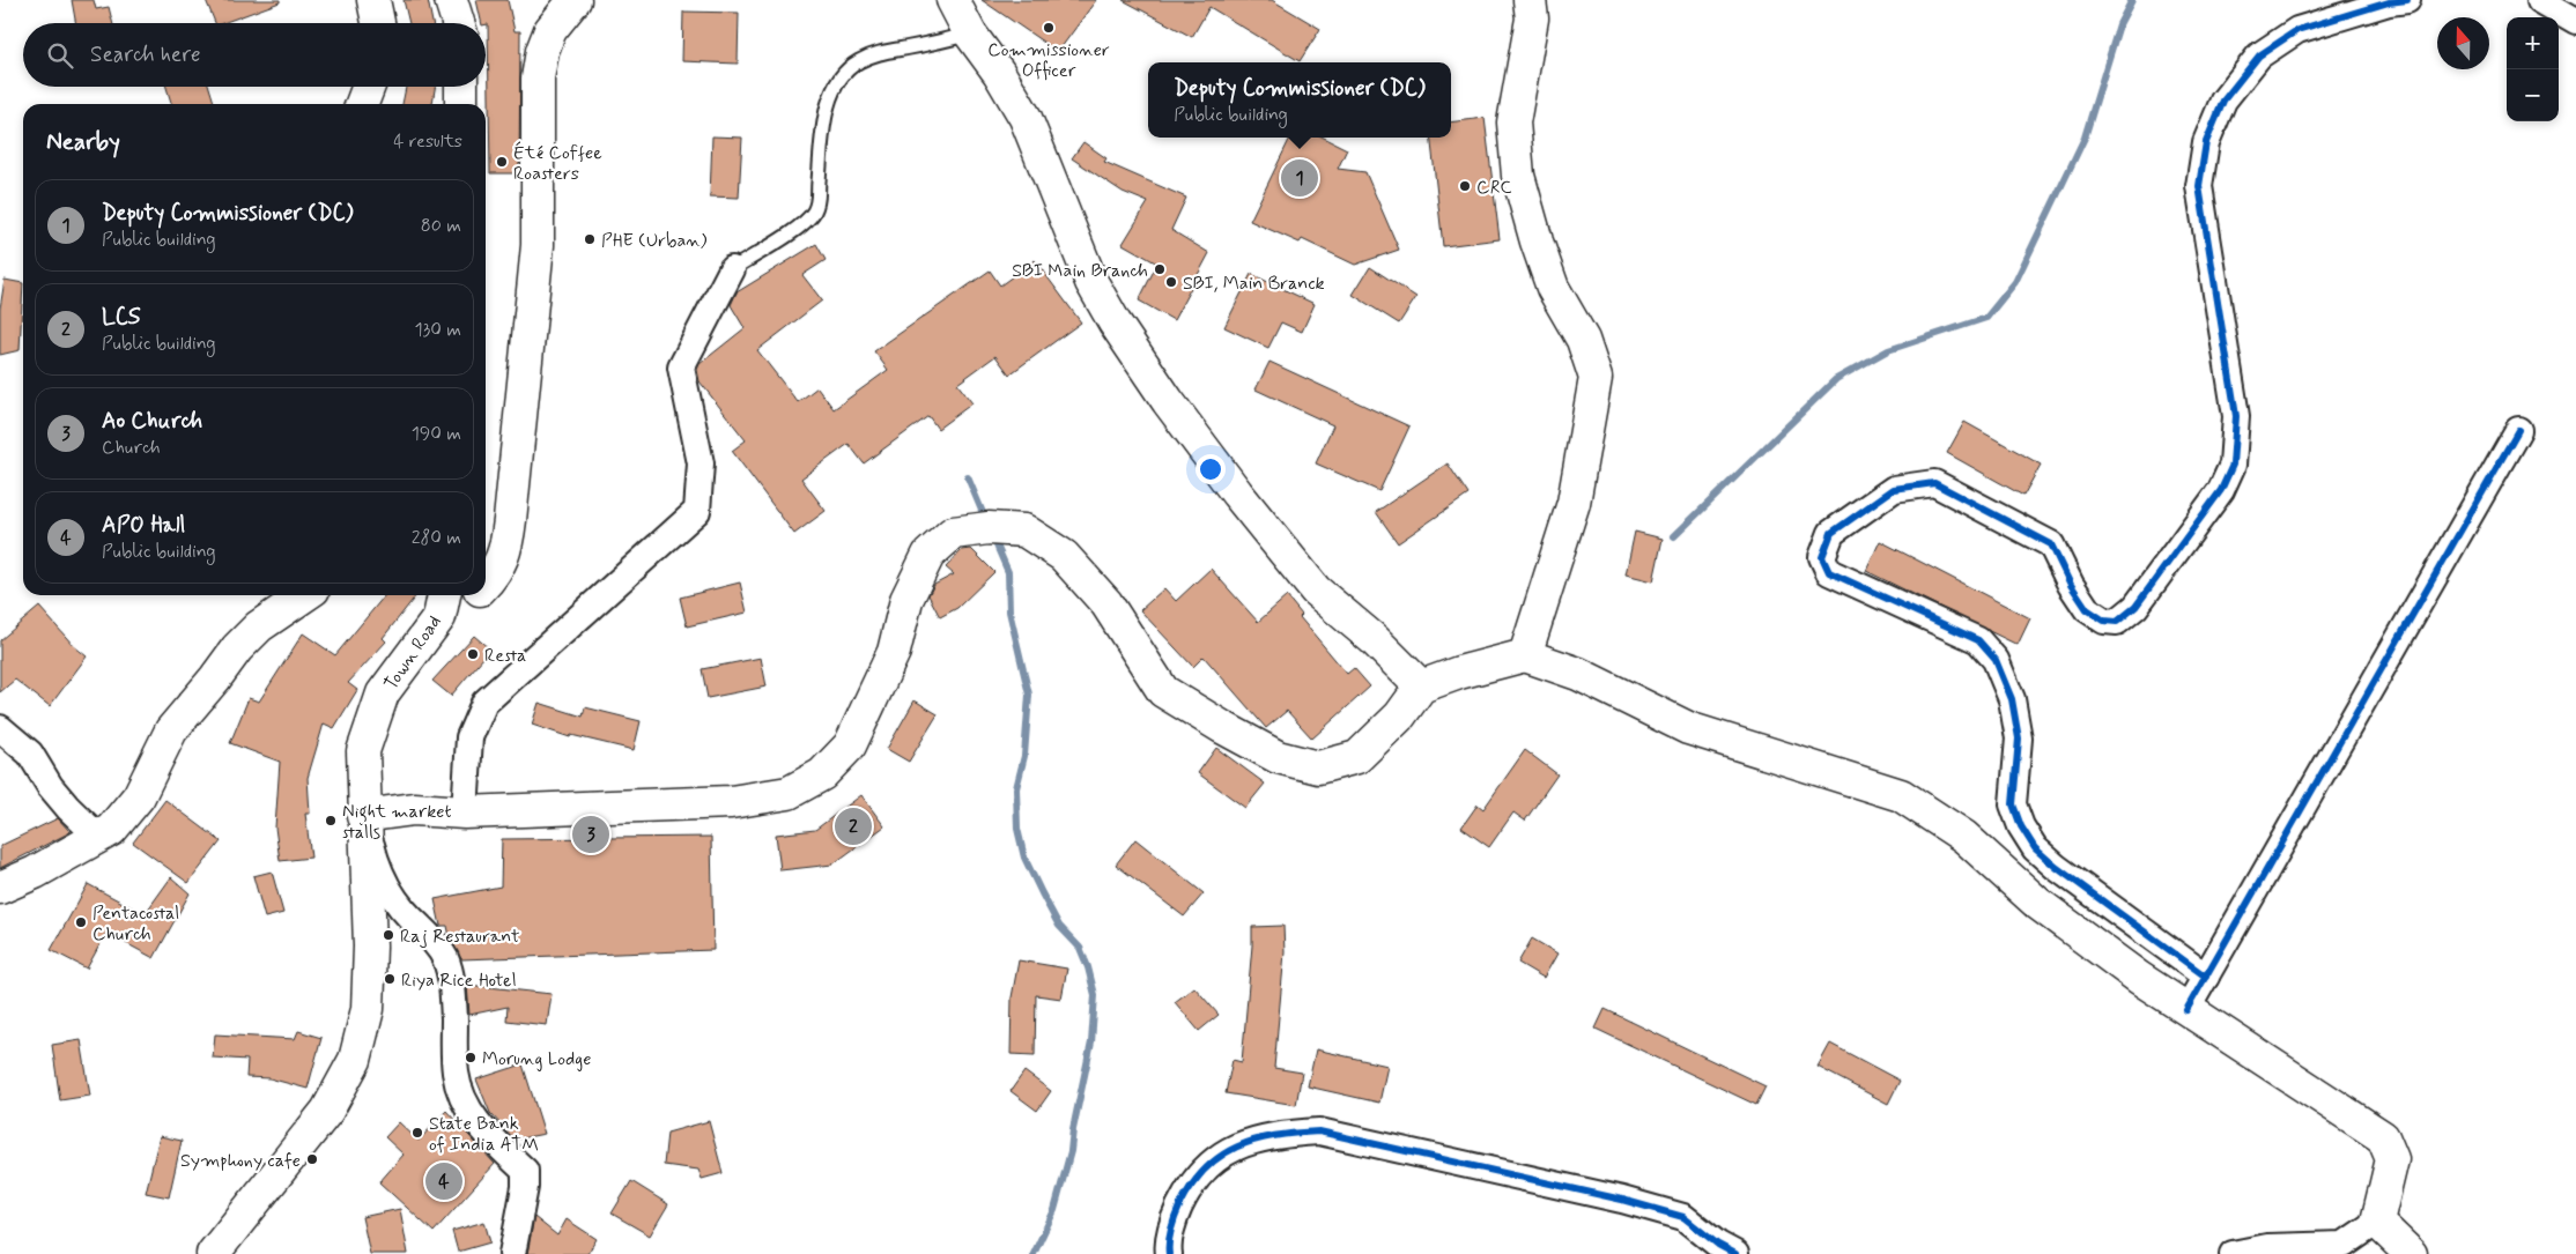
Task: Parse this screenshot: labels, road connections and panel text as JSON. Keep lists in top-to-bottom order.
{
  "streets": {
    "main road": ["Town Road"]
  },
  "places": [
    "Commissioner Officer",
    "Été Coffee Roasters",
    "CRC",
    "PHE (Urban)",
    "SBI Main Branch",
    "SBI, Main Branck",
    "Resta",
    "Night market stalls",
    "Pentacostal Church",
    "Raj Restaurant",
    "Riya Rice Hotel",
    "Morung Lodge",
    "State Bank of India ATM",
    "Symphony cafe"
  ],
  "north": "top",
  "page": {
    "map_buttons": ["+", "−"],
    "search": "Search here",
    "popup": ["Deputy Commissioner (DC)", "Public building"],
    "heading": ["Nearby", "4 results"],
    "pins": [
      "1",
      "2",
      "3",
      "4"
    ],
    "list": [
      {
        "mark": "1",
        "name": "Deputy Commissioner (DC)",
        "note": "Public building",
        "value": "80 m"
      },
      {
        "mark": "2",
        "name": "LCS",
        "note": "Public building",
        "value": "130 m"
      },
      {
        "mark": "3",
        "name": "Ao Church",
        "note": "Church",
        "value": "190 m"
      },
      {
        "mark": "4",
        "name": "APO Hall",
        "note": "Public building",
        "value": "280 m"
      }
    ]
  }
}
